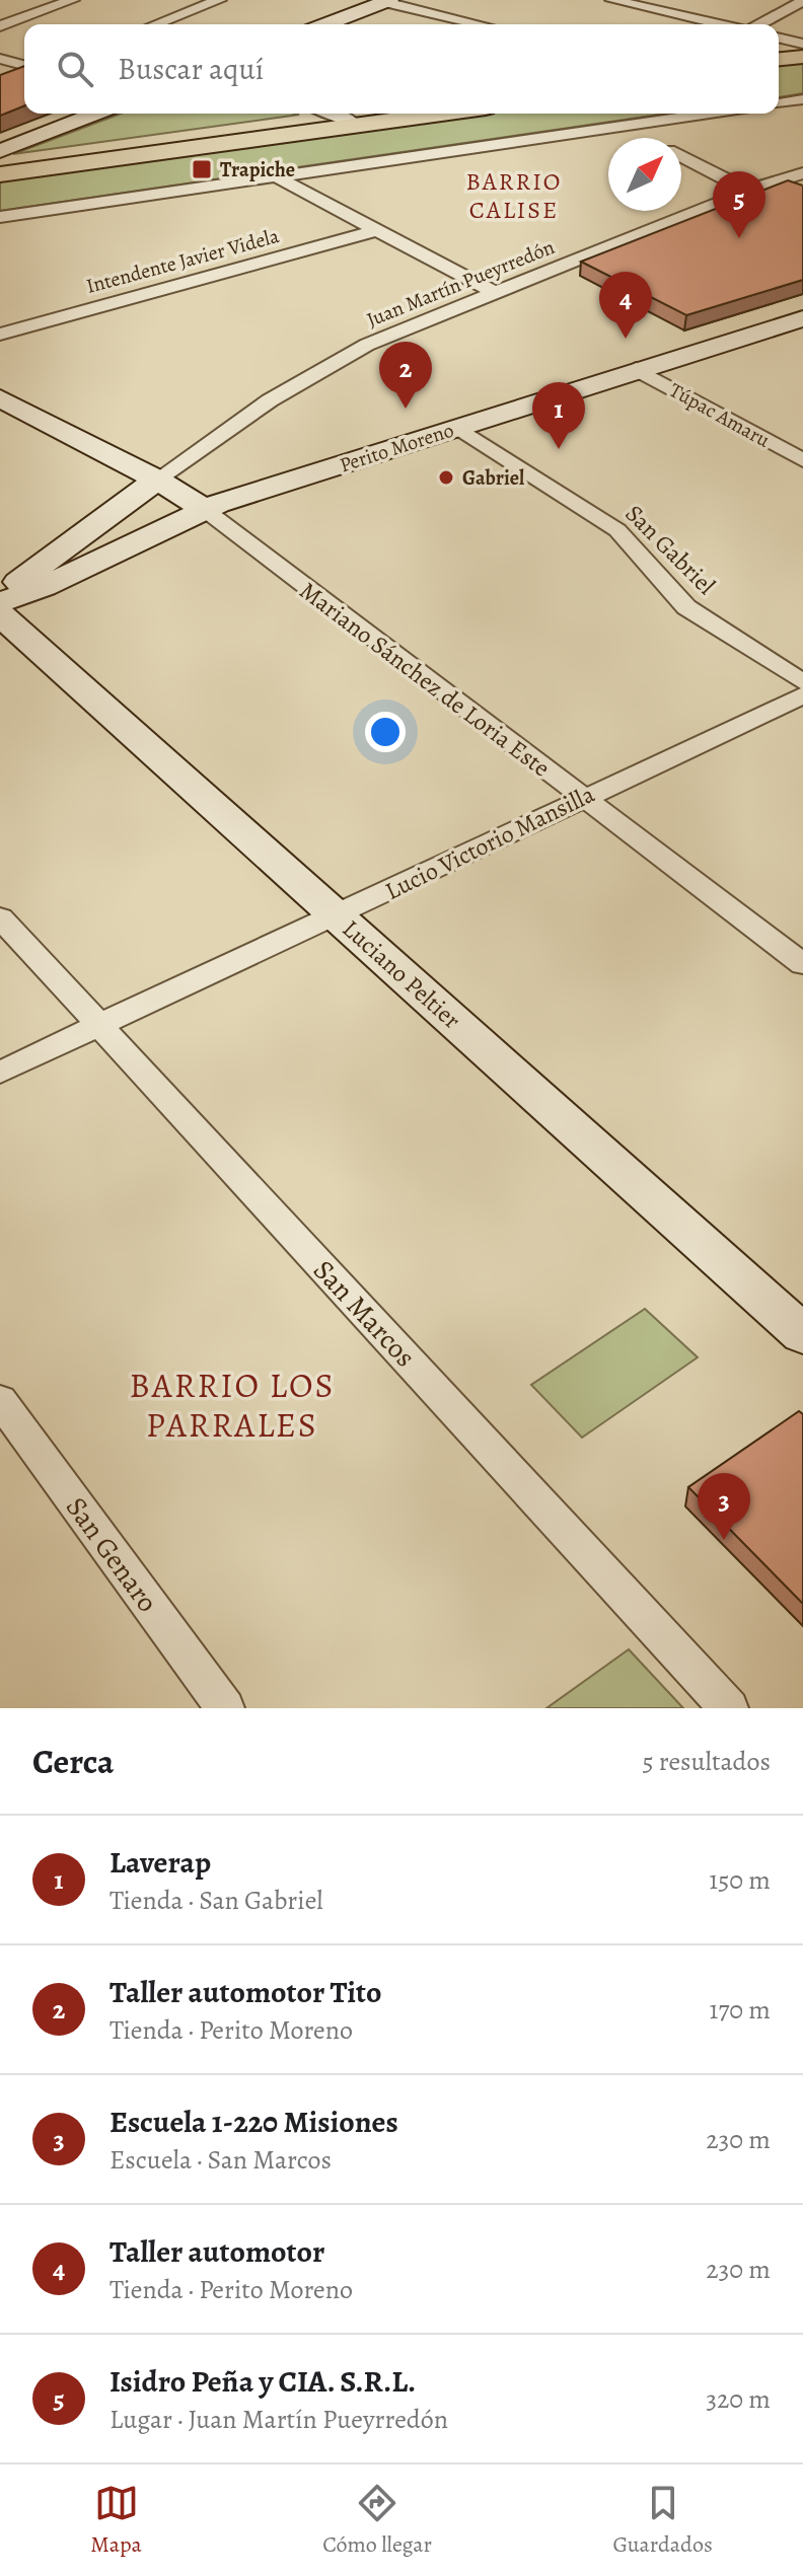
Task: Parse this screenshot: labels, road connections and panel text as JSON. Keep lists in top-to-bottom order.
{
  "streets": {
    "street": [
      "Intendente Javier Videla",
      "Juan Martín Pueyrredón",
      "Túpac Amaru",
      "Perito Moreno",
      "San Gabriel",
      "Mariano Sánchez de Loria Este",
      "Lucio Victorio Mansilla",
      "Luciano Peltier",
      "San Marcos",
      "San Genaro"
    ]
  },
  "crossings": [
    ["Juan Martín Pueyrredón", "Perito Moreno"],
    ["Túpac Amaru", "Perito Moreno"],
    ["Perito Moreno", "San Gabriel"],
    ["Perito Moreno", "Mariano Sánchez de Loria Este"],
    ["Mariano Sánchez de Loria Este", "Lucio Victorio Mansilla"],
    ["Lucio Victorio Mansilla", "Luciano Peltier"],
    ["Lucio Victorio Mansilla", "San Marcos"]
  ],
  "districts": ["BARRIO CALISE", "BARRIO LOS PARRALES"],
  "places": {
    "transit": ["Trapiche"],
    "other": ["Gabriel"]
  },
  "north": "top right",
  "page": {
    "search": "Buscar aquí",
    "pins": [
      "5",
      "4",
      "2",
      "1",
      "3"
    ],
    "heading": ["Cerca", "5 resultados"],
    "list": [
      {
        "mark": "1",
        "name": "Laverap",
        "note": "Tienda · San Gabriel",
        "value": "150 m"
      },
      {
        "mark": "2",
        "name": "Taller automotor Tito",
        "note": "Tienda · Perito Moreno",
        "value": "170 m"
      },
      {
        "mark": "3",
        "name": "Escuela 1-220 Misiones",
        "note": "Escuela · San Marcos",
        "value": "230 m"
      },
      {
        "mark": "4",
        "name": "Taller automotor",
        "note": "Tienda · Perito Moreno",
        "value": "230 m"
      },
      {
        "mark": "5",
        "name": "Isidro Peña y CIA. S.R.L.",
        "note": "Lugar · Juan Martín Pueyrredón",
        "value": "320 m"
      }
    ],
    "nav": ["Mapa", "Cómo llegar", "Guardados"]
  }
}
